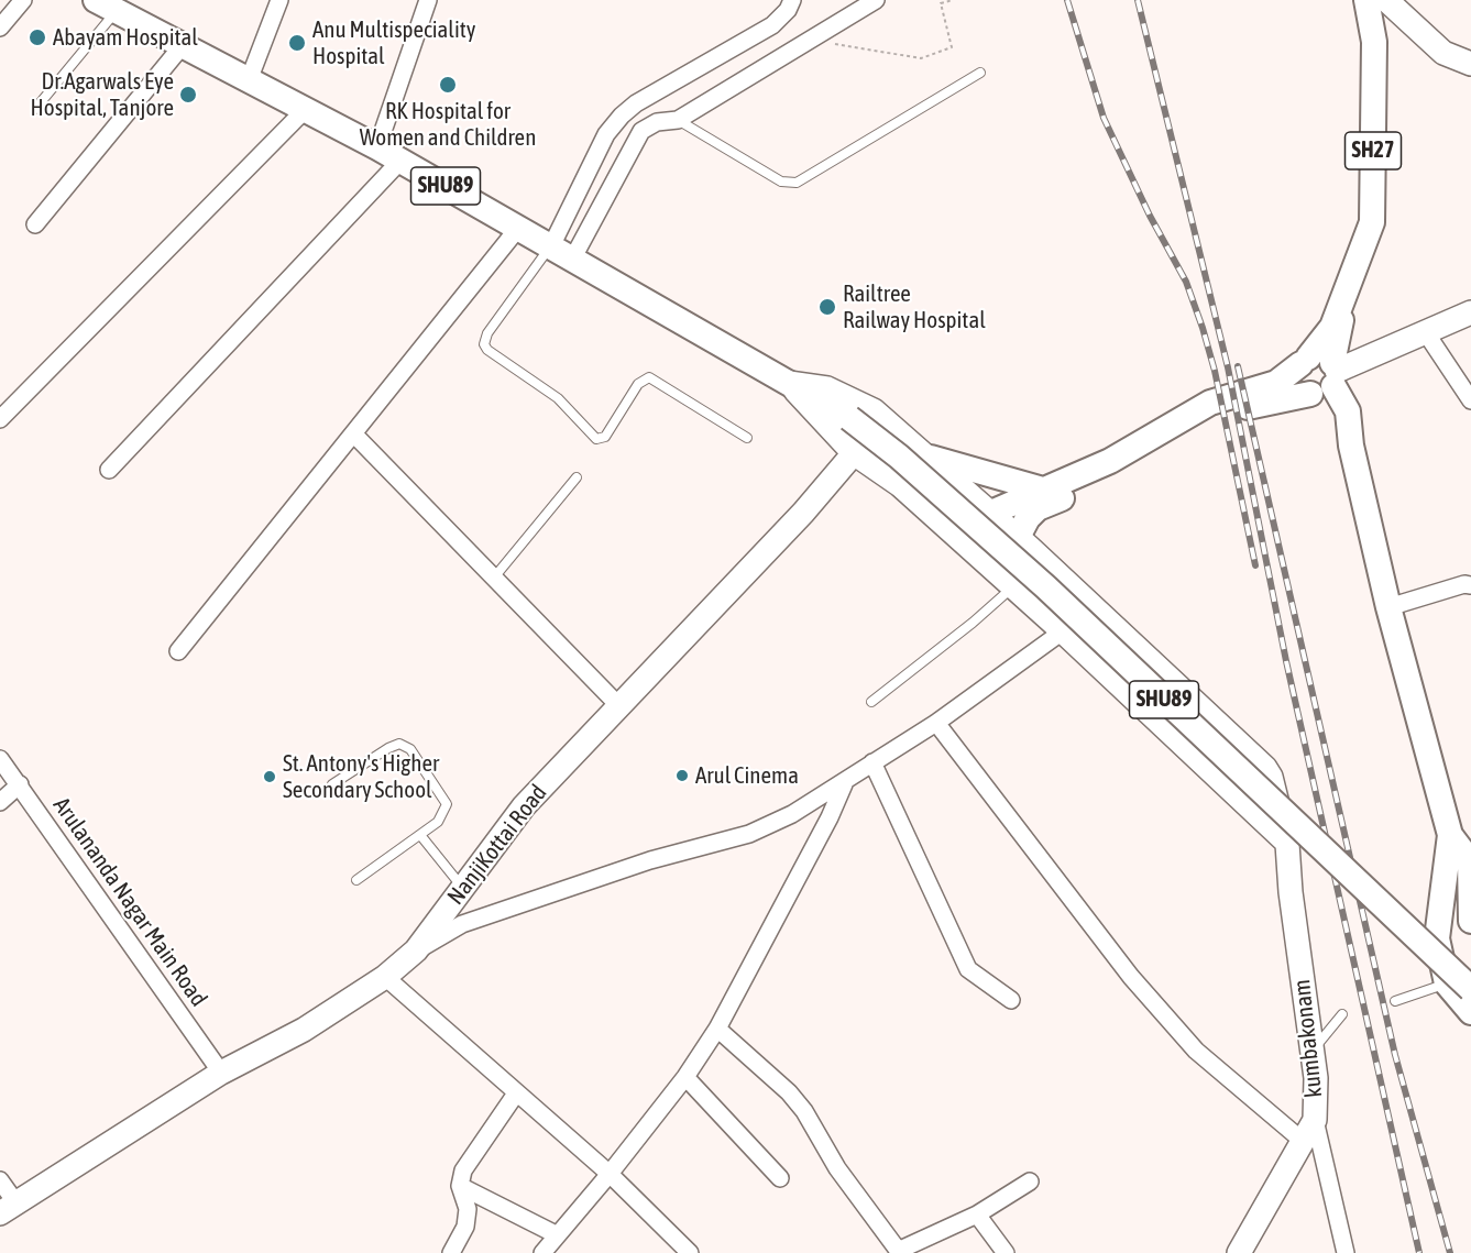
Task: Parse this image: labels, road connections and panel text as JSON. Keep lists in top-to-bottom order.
{
  "streets": {
    "main road": ["SH27", "SHU89"],
    "street": ["NanjiKottai Road", "Arulananda Nagar Main Road", "kumbakonam"]
  },
  "crossings": [
    ["SH27", "kumbakonam"],
    ["SHU89", "kumbakonam"],
    ["NanjiKottai Road", "Arulananda Nagar Main Road"]
  ],
  "places": [
    "Abayam Hospital",
    "Anu Multispeciality Hospital",
    "RK Hospital for Women and Children",
    "Dr.Agarwals Eye Hospital, Tanjore",
    "Railtree Railway Hospital",
    "Arul Cinema",
    "St. Antony's Higher Secondary School"
  ]
}
